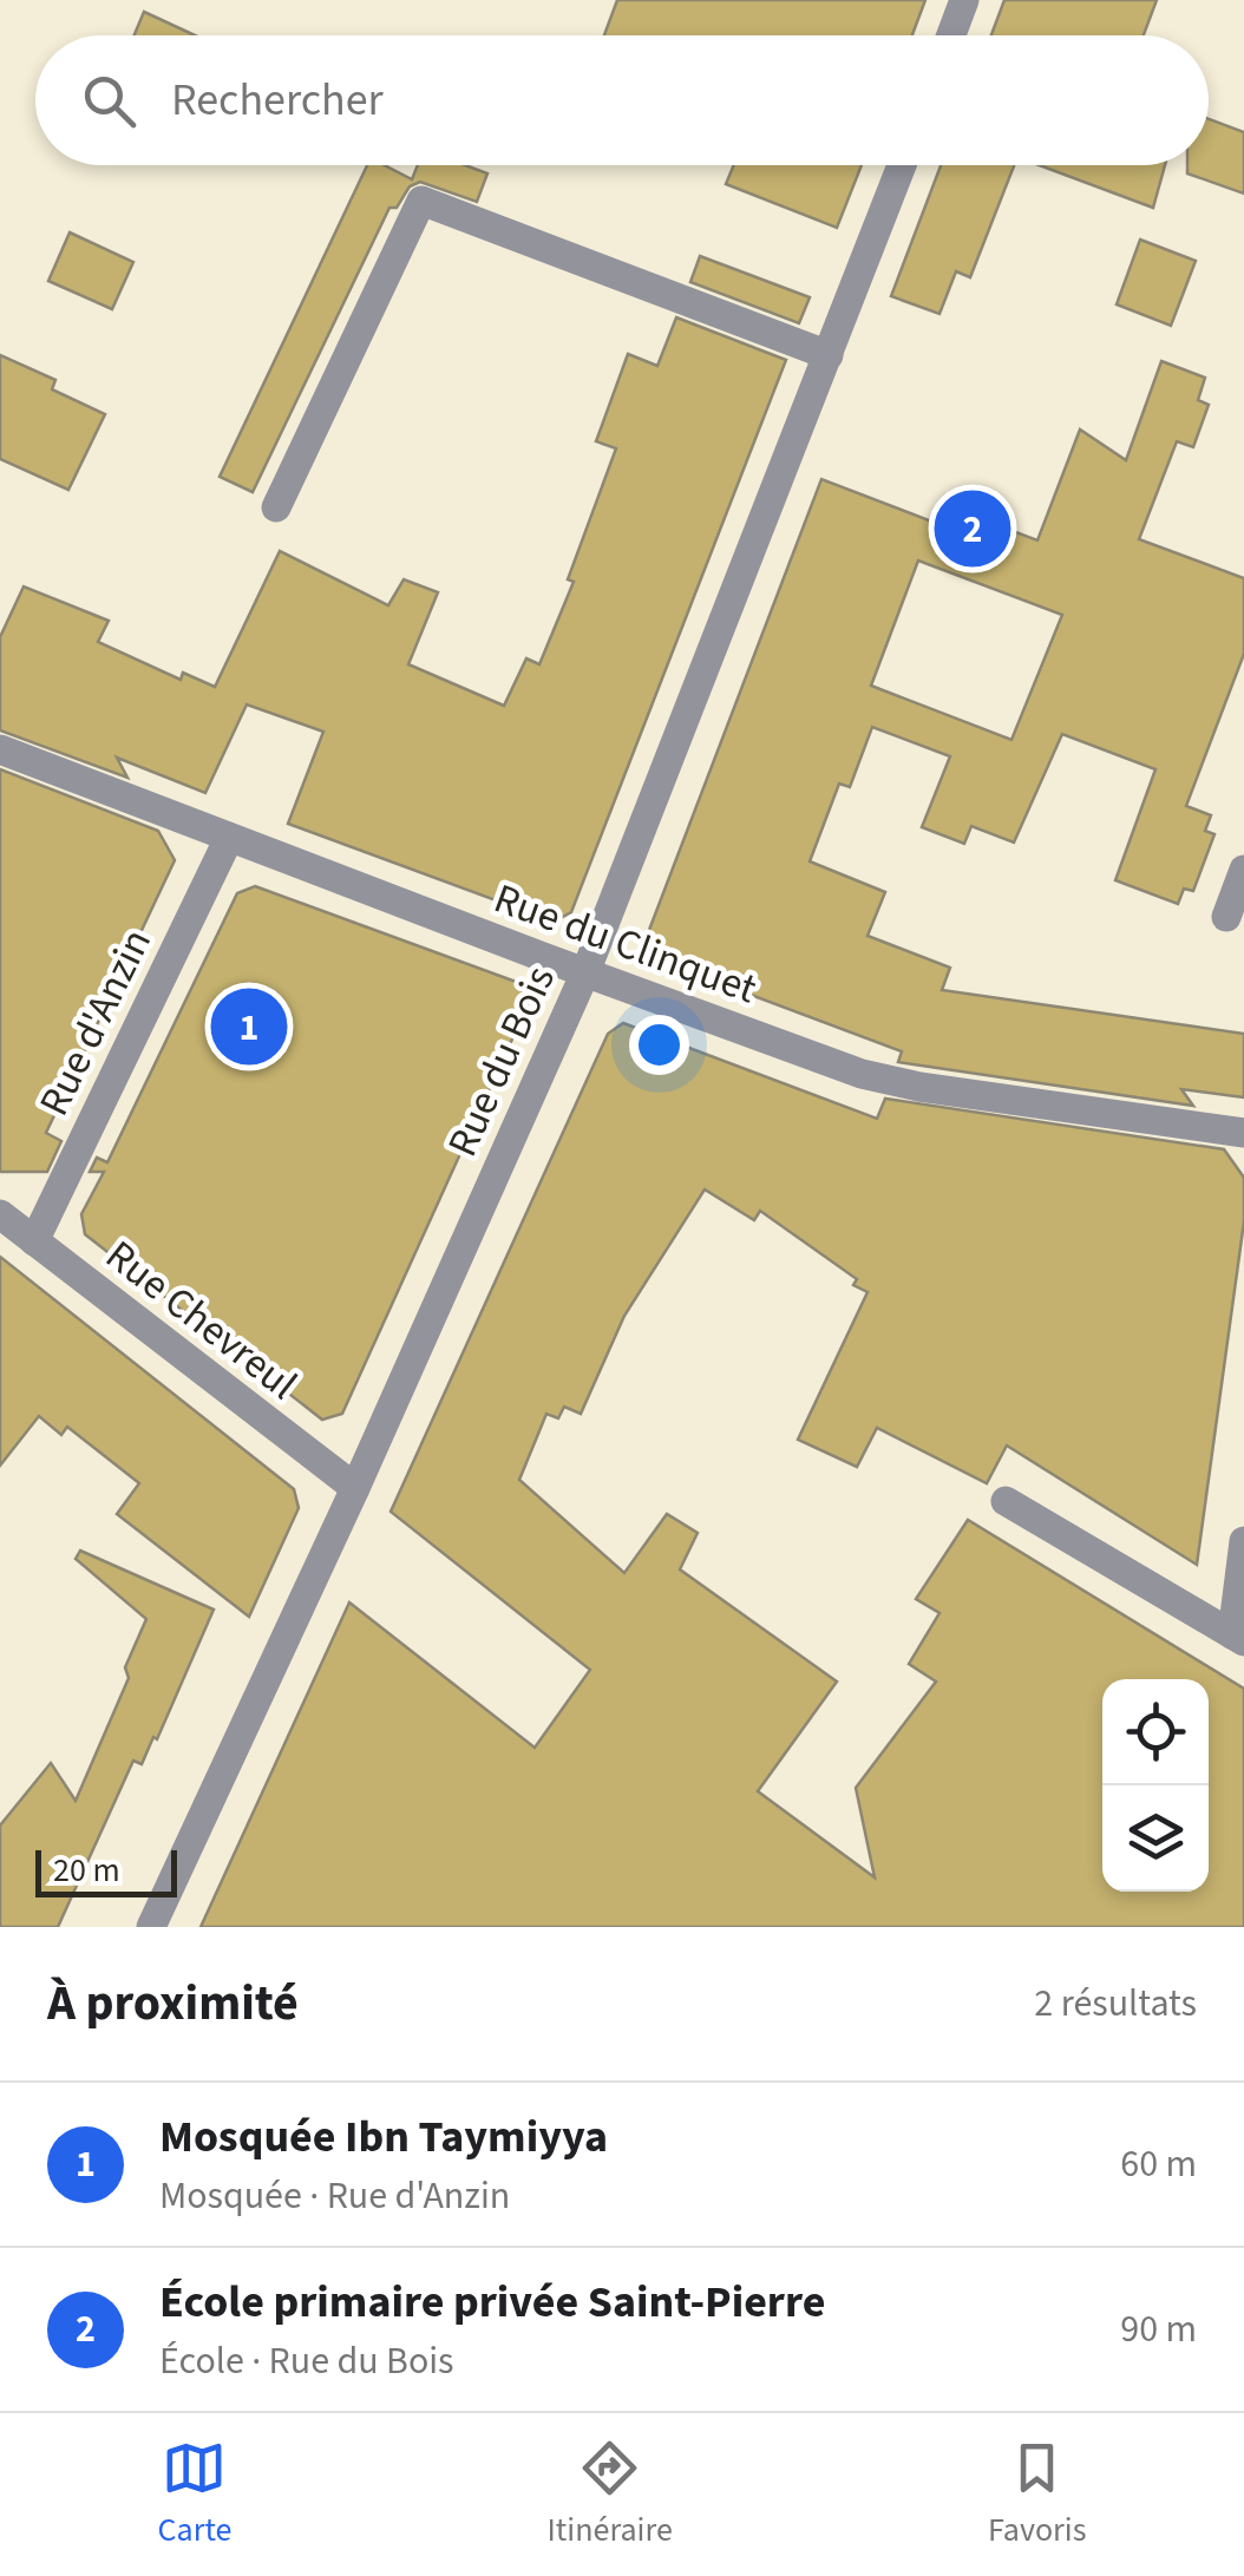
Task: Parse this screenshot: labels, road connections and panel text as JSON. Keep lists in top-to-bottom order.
{
  "streets": {
    "street": [
      "Rue du Clinquet",
      "Rue d'Anzin",
      "Rue du Bois",
      "Rue Chevreul"
    ]
  },
  "crossings": [
    ["Rue du Clinquet", "Rue d'Anzin"],
    ["Rue du Clinquet", "Rue du Bois"],
    ["Rue d'Anzin", "Rue Chevreul"],
    ["Rue du Bois", "Rue Chevreul"]
  ],
  "scale_bar": "20 m",
  "page": {
    "search": "Rechercher",
    "pins": ["2", "1"],
    "scale": "20 m",
    "heading": ["À proximité", "2 résultats"],
    "list": [
      {
        "mark": "1",
        "name": "Mosquée Ibn Taymiyya",
        "note": "Mosquée · Rue d'Anzin",
        "value": "60 m"
      },
      {
        "mark": "2",
        "name": "École primaire privée Saint-Pierre",
        "note": "École · Rue du Bois",
        "value": "90 m"
      }
    ],
    "nav": ["Carte", "Itinéraire", "Favoris"]
  }
}
